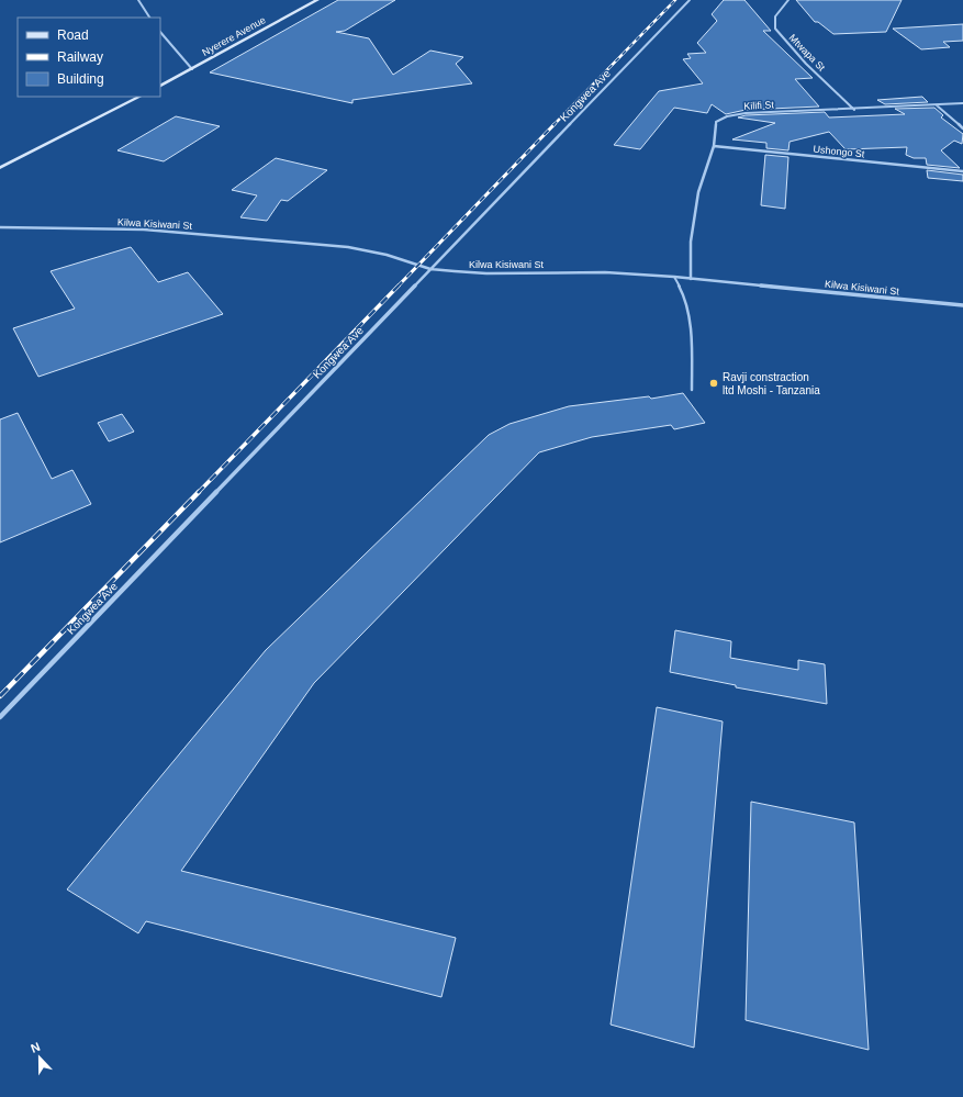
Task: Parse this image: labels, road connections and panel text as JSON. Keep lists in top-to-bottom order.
{
  "streets": {
    "street": [
      "Nyerere Avenue",
      "Mtwapa St",
      "Kongwea Ave",
      "Kilifi St",
      "Ushongo St",
      "Kilwa Kisiwani St"
    ]
  },
  "crossings": [
    ["Mtwapa St", "Kilifi St"],
    ["Kongwea Ave", "Kilwa Kisiwani St"],
    ["Kilifi St", "Ushongo St"],
    ["Kilifi St", "Kilwa Kisiwani St"]
  ],
  "places": ["Ravji constraction ltd Moshi - Tanzania"],
  "legend": ["Road", "Railway", "Building"],
  "north": "top"
}
